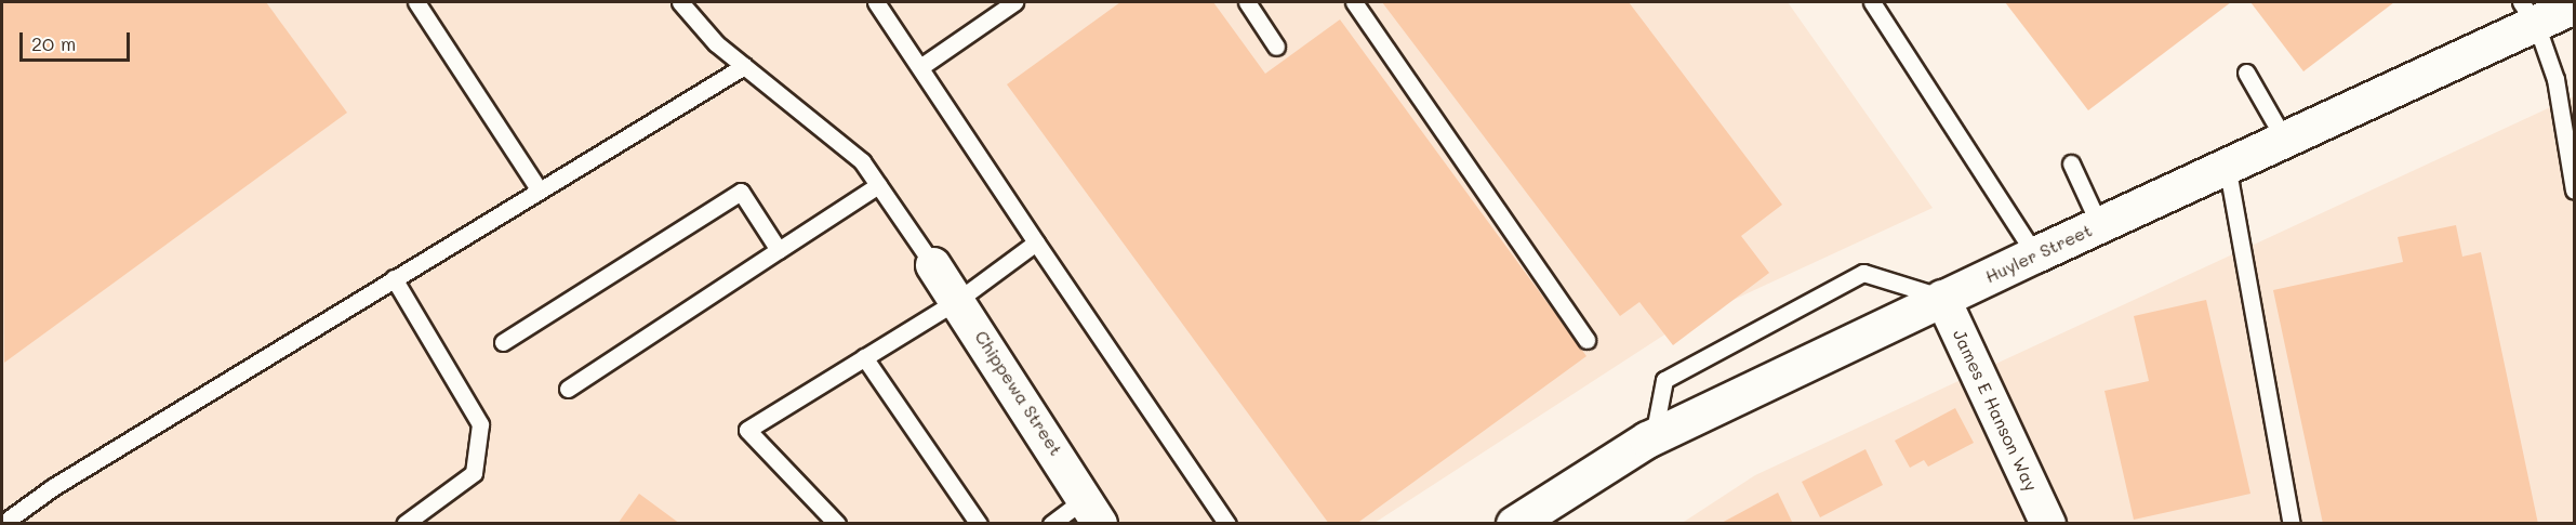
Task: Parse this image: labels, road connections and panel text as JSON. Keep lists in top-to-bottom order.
{
  "streets": {
    "street": ["Huyler Street", "Chippewa Street", "James E Hanson Way"]
  },
  "crossings": [
    ["Huyler Street", "James E Hanson Way"]
  ],
  "scale_bar": "20 m"
}
